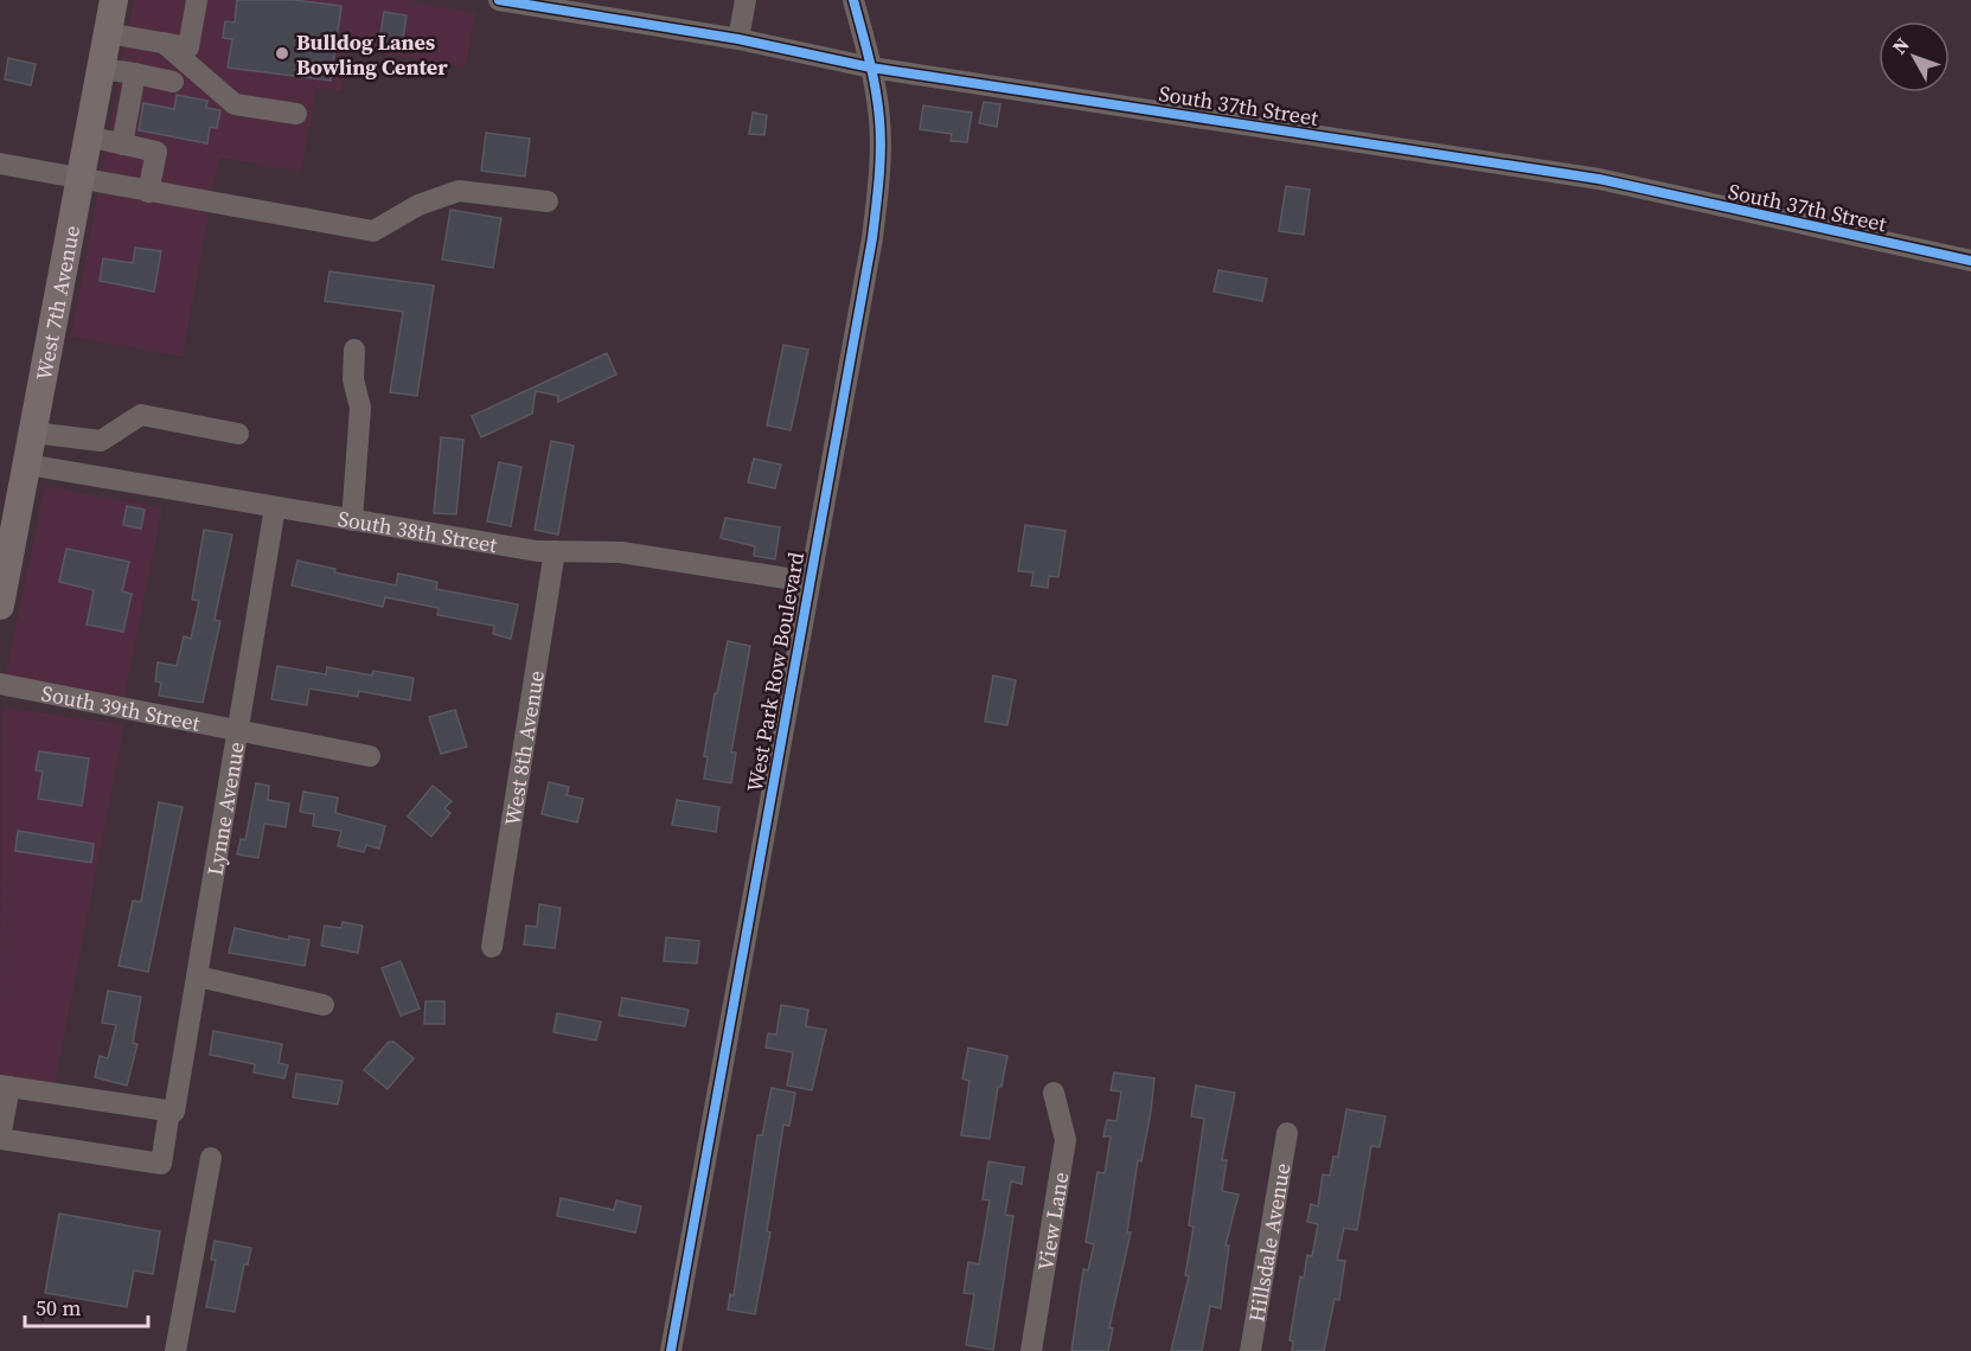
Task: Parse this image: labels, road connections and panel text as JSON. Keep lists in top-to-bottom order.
{
  "streets": {
    "main road": ["West 7th Avenue"],
    "street": [
      "South 37th Street",
      "South 38th Street",
      "West Park Row Boulevard",
      "South 39th Street",
      "West 8th Avenue",
      "Lynne Avenue",
      "View Lane",
      "Hillsdale Avenue"
    ]
  },
  "crossings": [
    ["South 37th Street", "West Park Row Boulevard"],
    ["West 7th Avenue", "South 38th Street"],
    ["South 38th Street", "West Park Row Boulevard"],
    ["South 38th Street", "West 8th Avenue"],
    ["South 38th Street", "Lynne Avenue"],
    ["South 39th Street", "Lynne Avenue"]
  ],
  "places": ["Bulldog Lanes Bowling Center"],
  "scale_bar": "50 m",
  "north": "top left"
}
